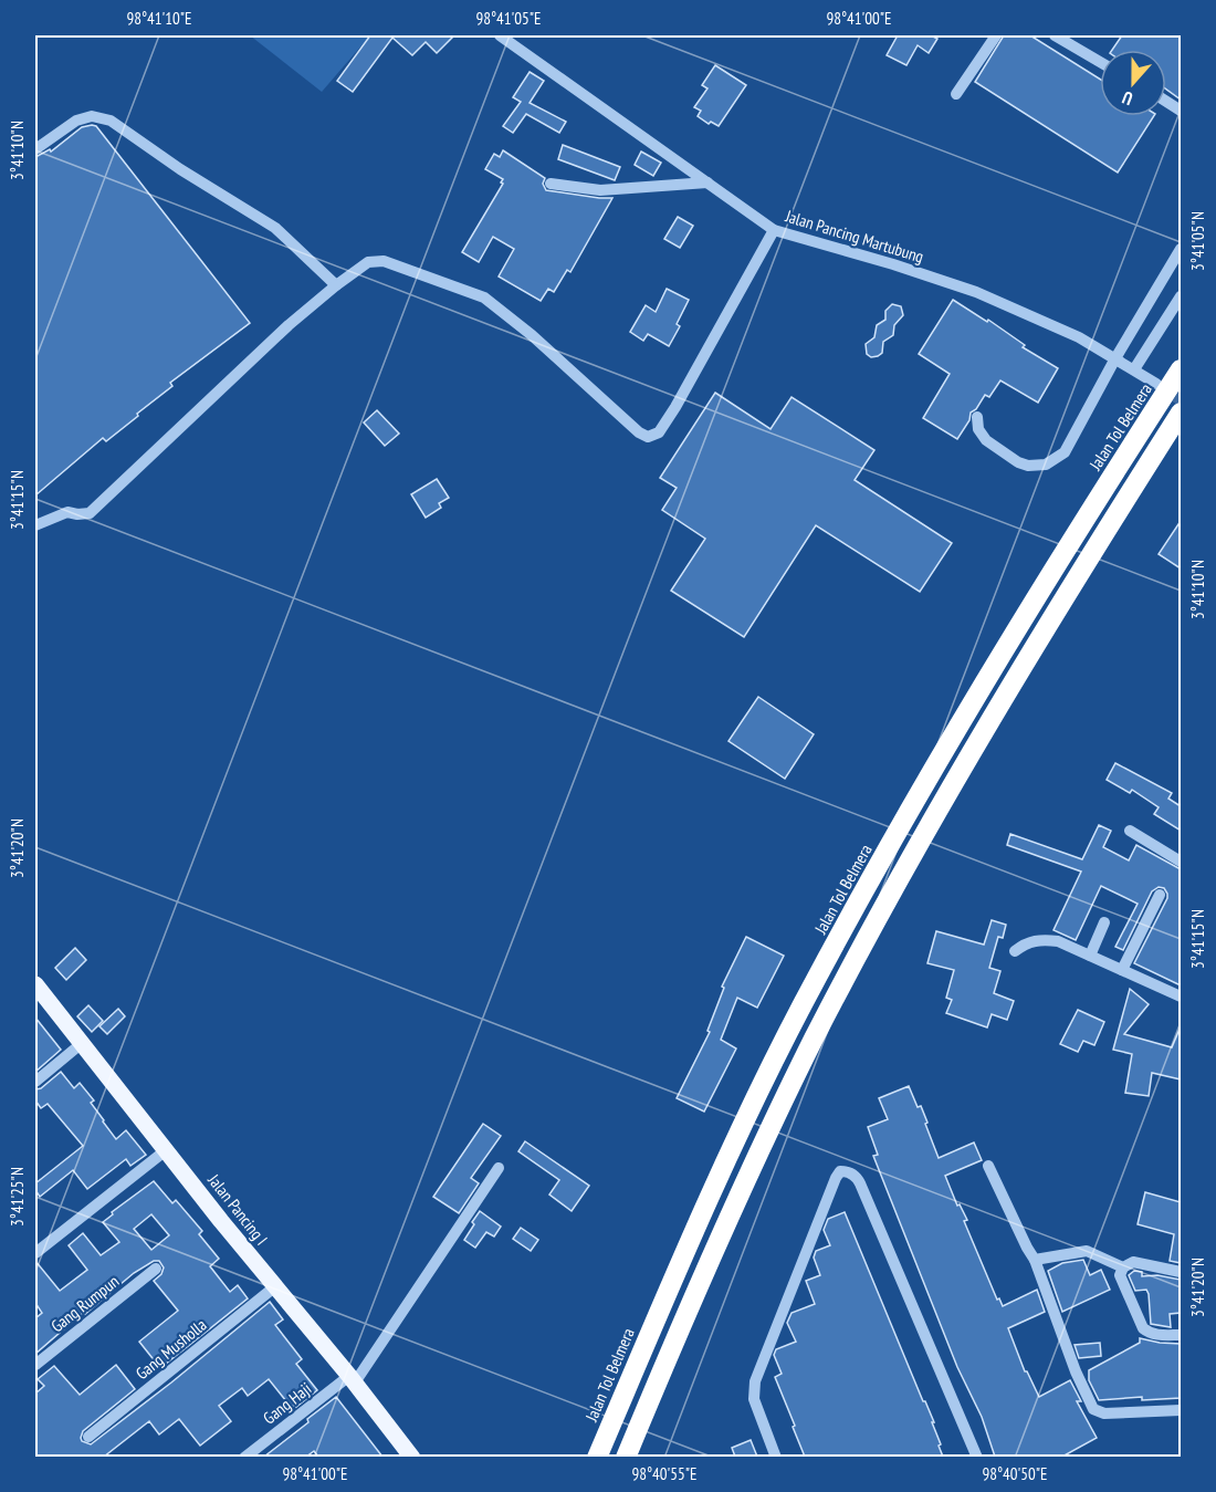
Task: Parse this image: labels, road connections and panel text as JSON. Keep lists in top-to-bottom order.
{
  "streets": {
    "highway": ["Jalan Tol Belmera"],
    "main road": ["Jalan Pancing I"],
    "street": [
      "Jalan Pancing Martubung",
      "Gang Rumpun",
      "Gang Musholla",
      "Gang Haji"
    ]
  },
  "crossings": [
    ["Jalan Pancing I", "Gang Musholla"],
    ["Jalan Pancing I", "Gang Haji"]
  ],
  "north": "bottom",
  "coordinates": [
    "98°41'10\"E",
    "98°41'05\"E",
    "98°41'00\"E",
    "3°41'10\"N",
    "3°41'05\"N",
    "3°41'15\"N",
    "3°41'20\"N",
    "3°41'25\"N",
    "98°40'55\"E",
    "98°40'50\"E"
  ]
}
